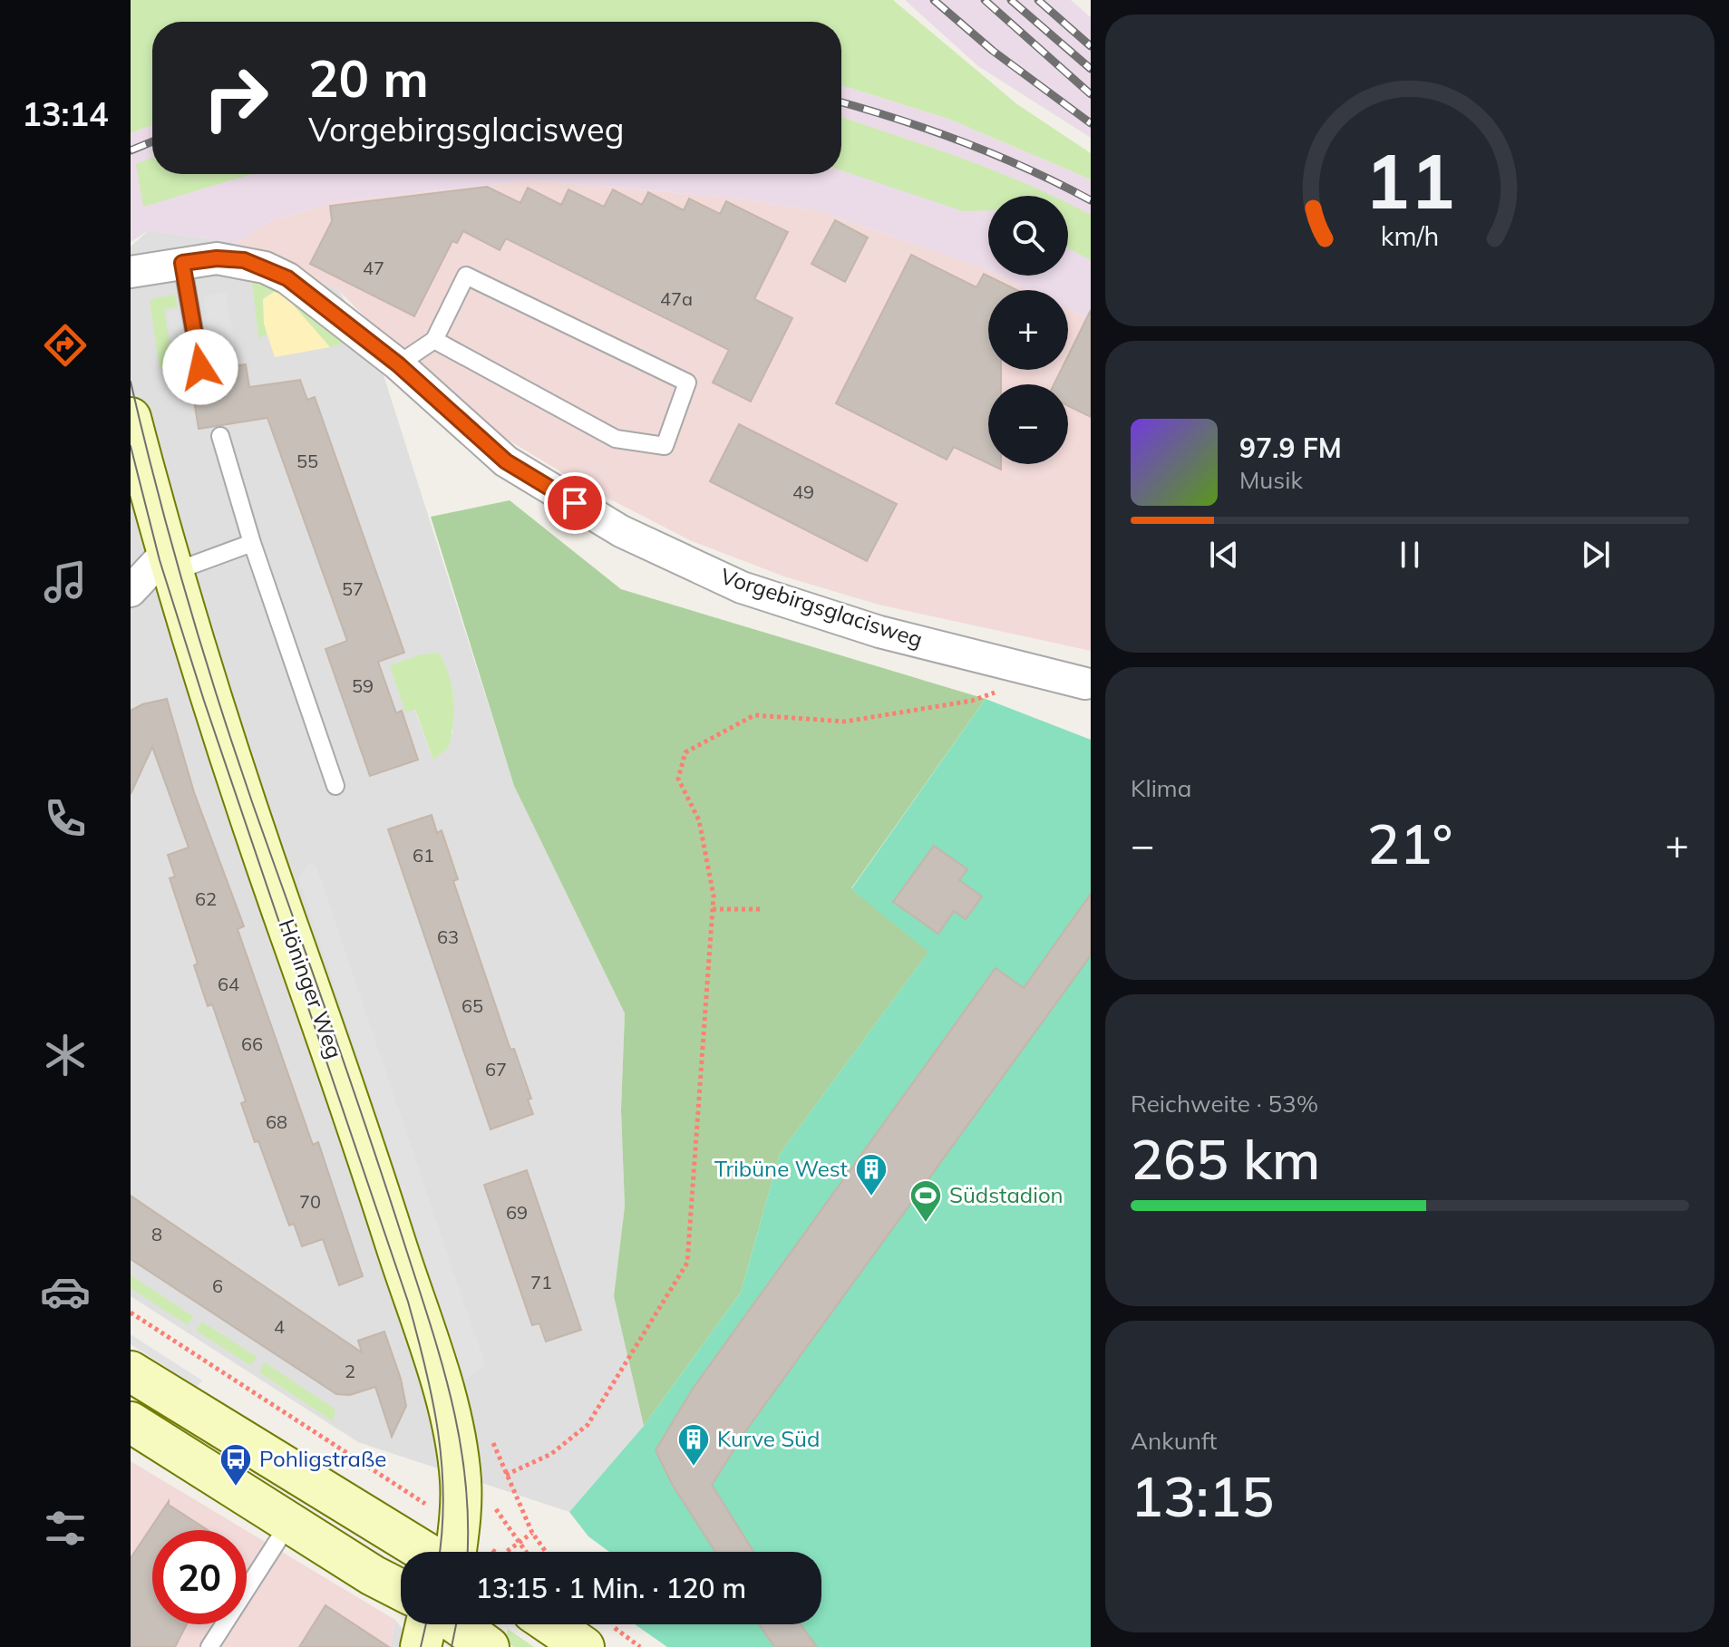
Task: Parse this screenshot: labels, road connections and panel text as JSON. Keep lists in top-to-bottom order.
{
  "streets": {
    "street": ["Vorgebirgsglacisweg", "Höninger Weg"]
  },
  "places": {
    "building": ["Tribüne West", "Kurve Süd"],
    "sports": ["Südstadion"],
    "bus stop": ["Pohligstraße"]
  },
  "house_numbers": [
    "47",
    "47a",
    "55",
    "49",
    "57",
    "59",
    "61",
    "62",
    "63",
    "64",
    "65",
    "66",
    "67",
    "68",
    "70",
    "69",
    "8",
    "71",
    "6",
    "4",
    "2"
  ],
  "page": {
    "tabs": "13:14",
    "turn": ["20 m", "Vorgebirgsglacisweg"],
    "map_buttons": ["+", "−"],
    "song": ["97.9 FM", "Musik"],
    "tile": [
      "Klima",
      ["Reichweite · 53%", "265 km"],
      ["Ankunft", "13:15"]
    ],
    "heat": ["−", "21°", "+"],
    "limit": "20",
    "trip": "13:15 · 1 Min. · 120 m",
    "gauge": ["11", "km/h"]
  }
}
